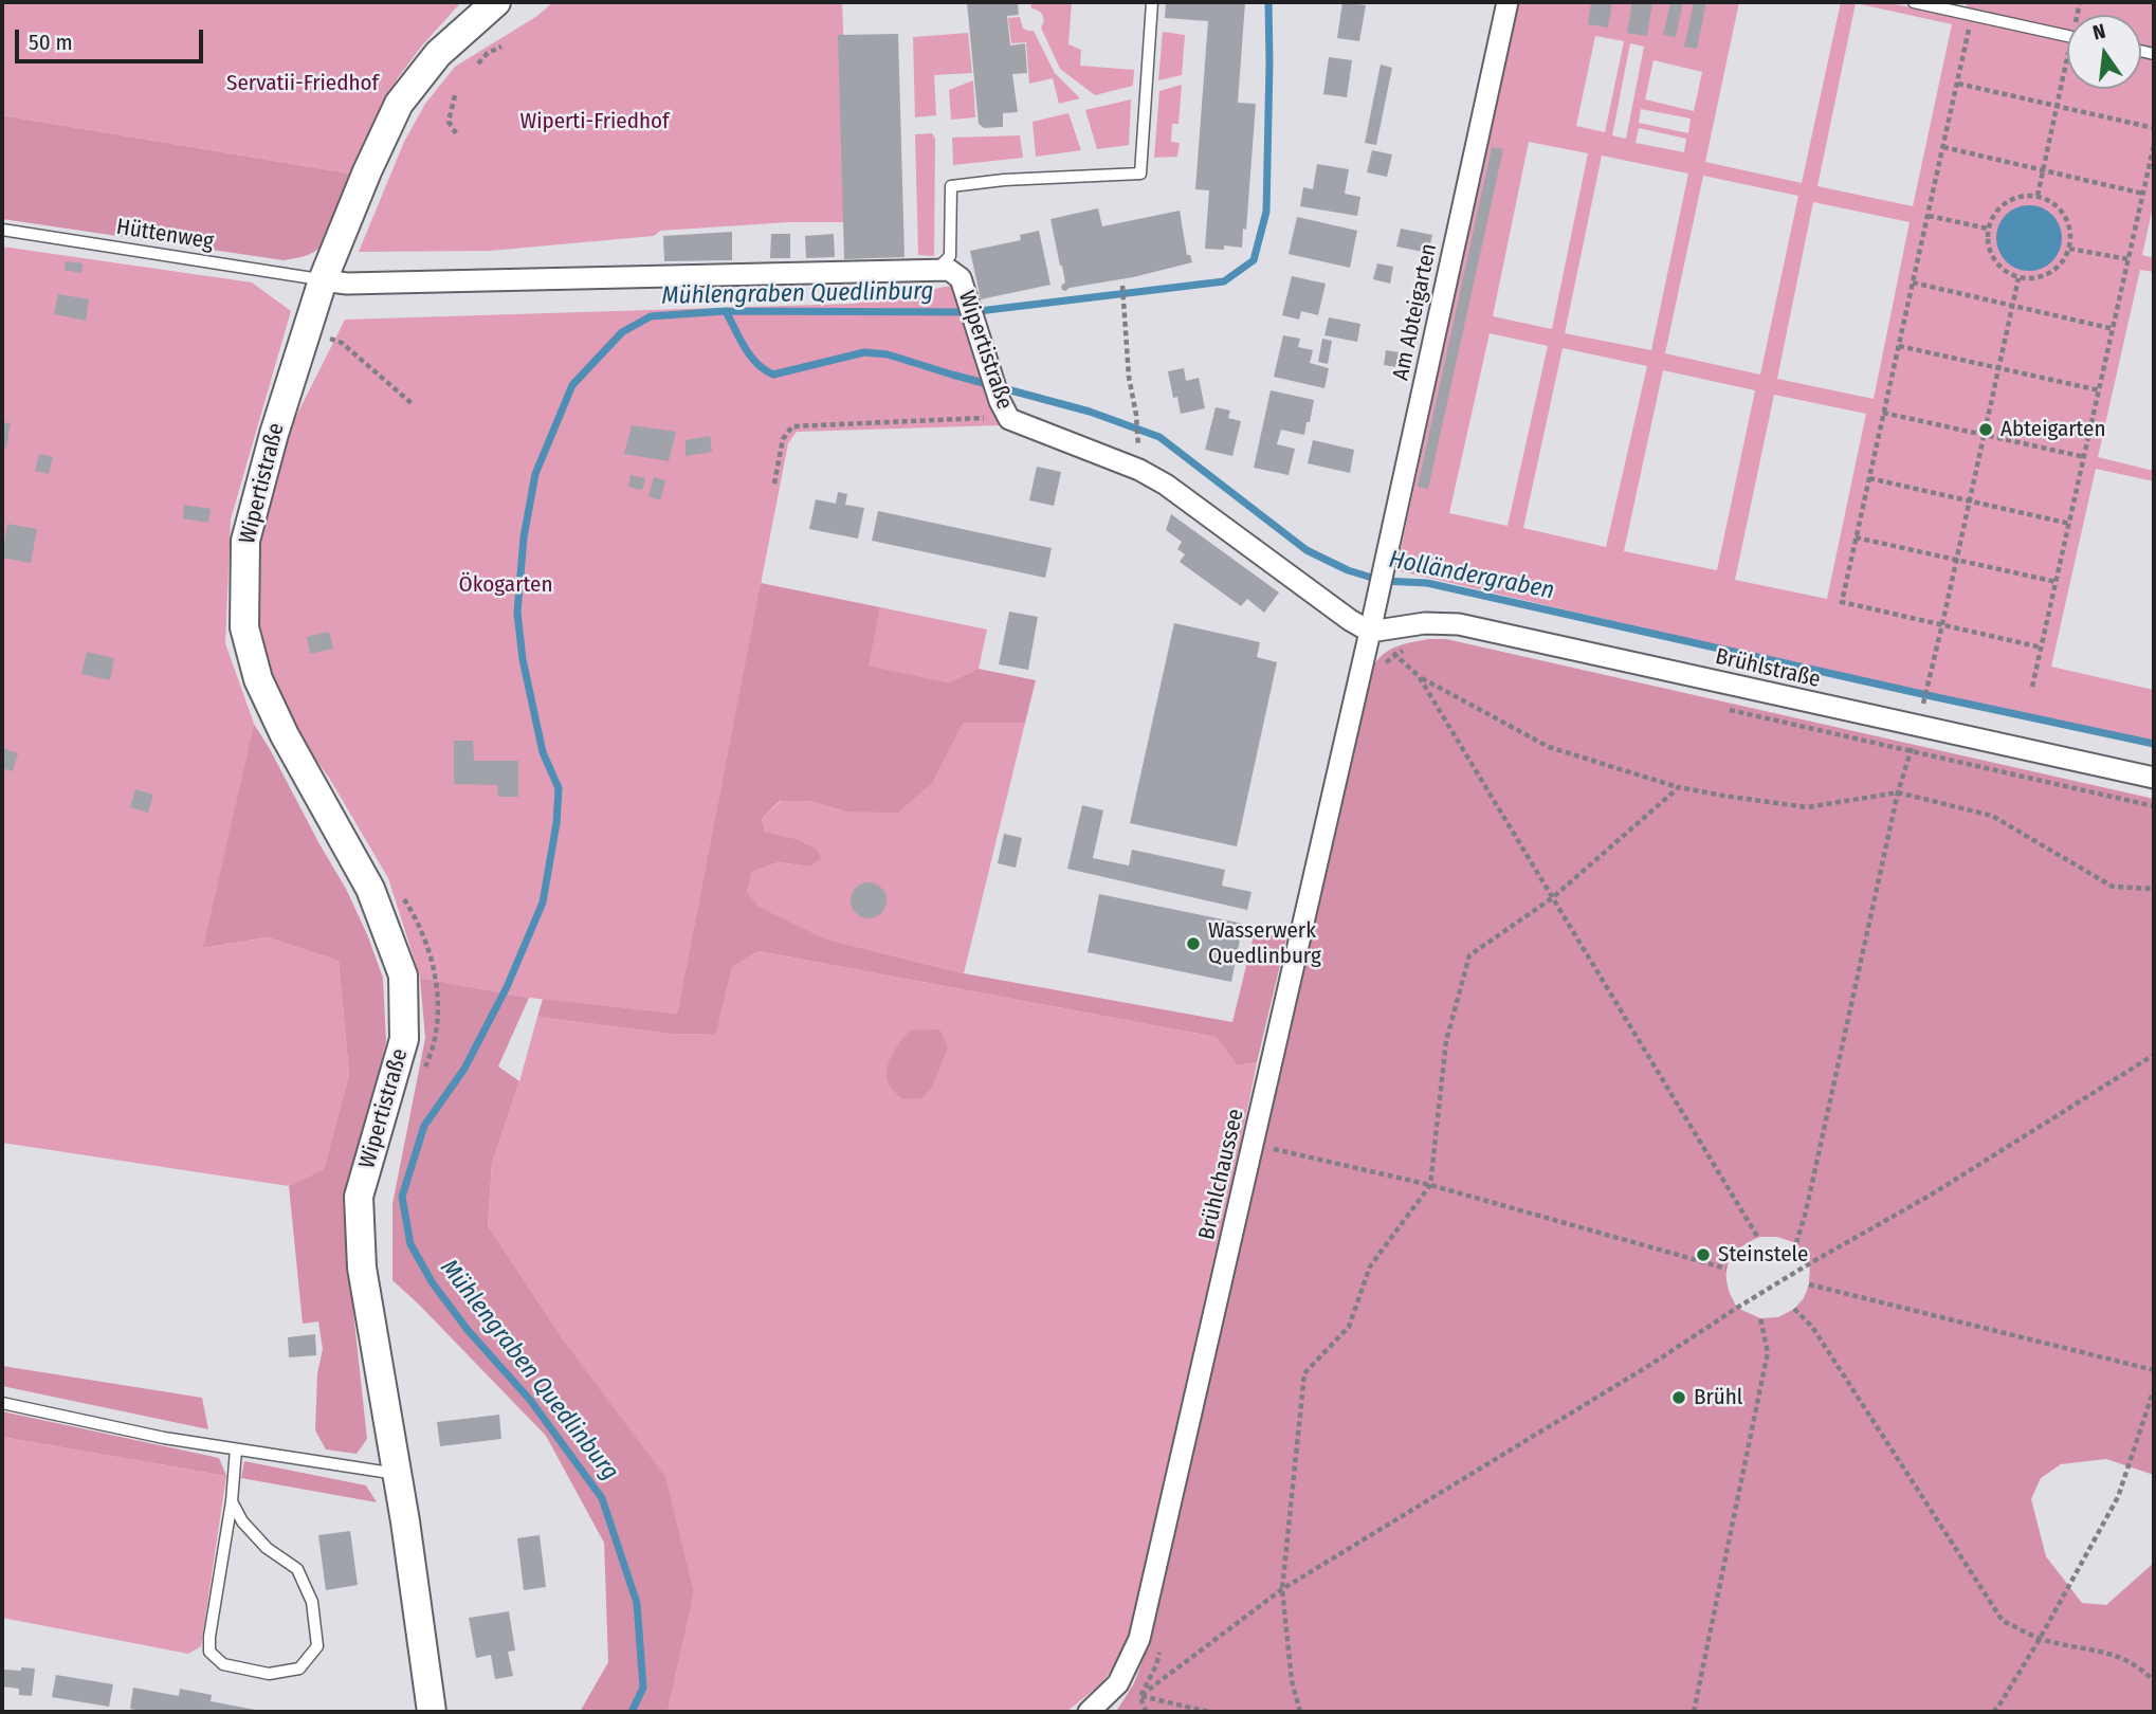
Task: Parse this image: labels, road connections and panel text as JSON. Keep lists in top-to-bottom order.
{
  "streets": {
    "street": [
      "Am Abteigarten",
      "Wipertistraße",
      "Brühlstraße",
      "Brühlchaussee"
    ],
    "lane": ["Hüttenweg"]
  },
  "crossings": [
    ["Hüttenweg", "Wipertistraße"],
    ["Am Abteigarten", "Wipertistraße"],
    ["Am Abteigarten", "Brühlstraße"],
    ["Am Abteigarten", "Brühlchaussee"],
    ["Wipertistraße", "Brühlstraße"],
    ["Wipertistraße", "Brühlchaussee"],
    ["Brühlstraße", "Brühlchaussee"]
  ],
  "water": ["Mühlengraben Quedlinburg", "Holländergraben"],
  "parks": ["Servatii-Friedhof", "Wiperti-Friedhof", "Ökogarten"],
  "places": [
    "Abteigarten",
    "Wasserwerk Quedlinburg",
    "Steinstele",
    "Brühl"
  ],
  "scale_bar": "50 m",
  "north": "top"
}
